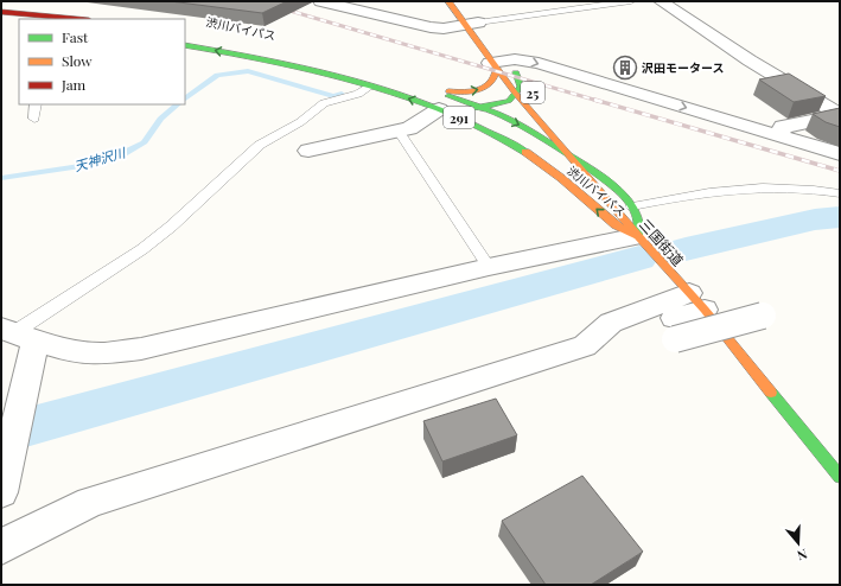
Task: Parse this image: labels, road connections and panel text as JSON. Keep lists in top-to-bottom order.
{
  "streets": {
    "main road": [
      "渋川バイパス",
      "25",
      "291",
      "三国街道"
    ]
  },
  "crossings": [
    ["渋川バイパス", "三国街道"]
  ],
  "water": ["天神沢川"],
  "places": {
    "building": ["沢田モータース"]
  },
  "legend": ["Fast", "Slow", "Jam"],
  "north": "bottom"
}
